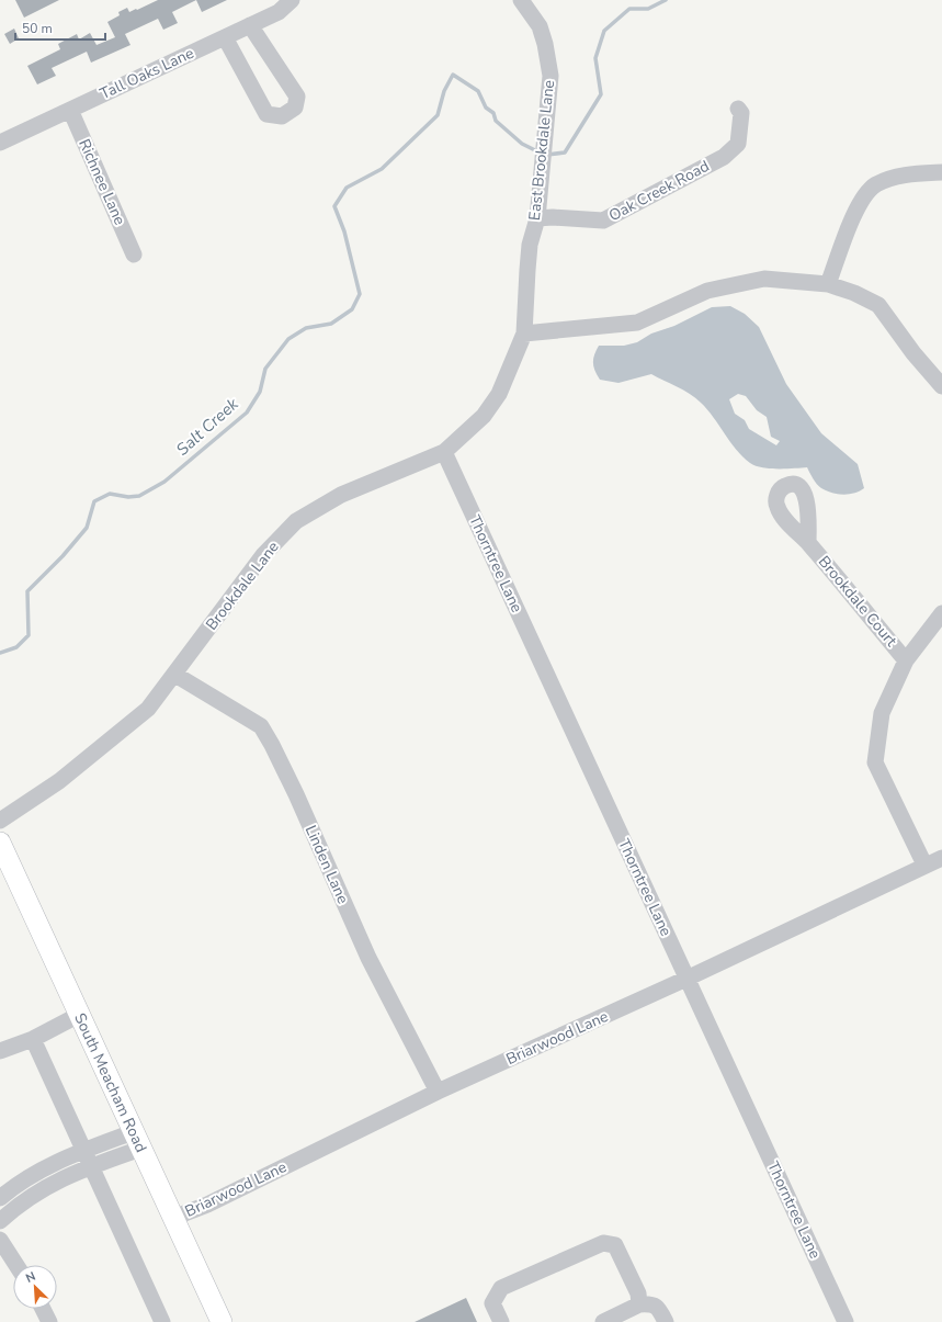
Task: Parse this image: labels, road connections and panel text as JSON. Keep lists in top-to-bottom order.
{
  "streets": {
    "main road": ["South Meacham Road"],
    "street": [
      "Tall Oaks Lane",
      "East Brookdale Lane",
      "Richnee Lane",
      "Oak Creek Road",
      "Thorntree Lane",
      "Brookdale Lane",
      "Brookdale Court",
      "Linden Lane",
      "Briarwood Lane"
    ]
  },
  "crossings": [
    ["Tall Oaks Lane", "Richnee Lane"],
    ["East Brookdale Lane", "Oak Creek Road"],
    ["East Brookdale Lane", "Brookdale Lane"],
    ["Thorntree Lane", "Brookdale Lane"],
    ["Thorntree Lane", "Briarwood Lane"],
    ["Brookdale Lane", "Linden Lane"],
    ["Linden Lane", "Briarwood Lane"],
    ["Briarwood Lane", "South Meacham Road"]
  ],
  "water": ["Salt Creek"],
  "scale_bar": "50 m",
  "north": "top left"
}
